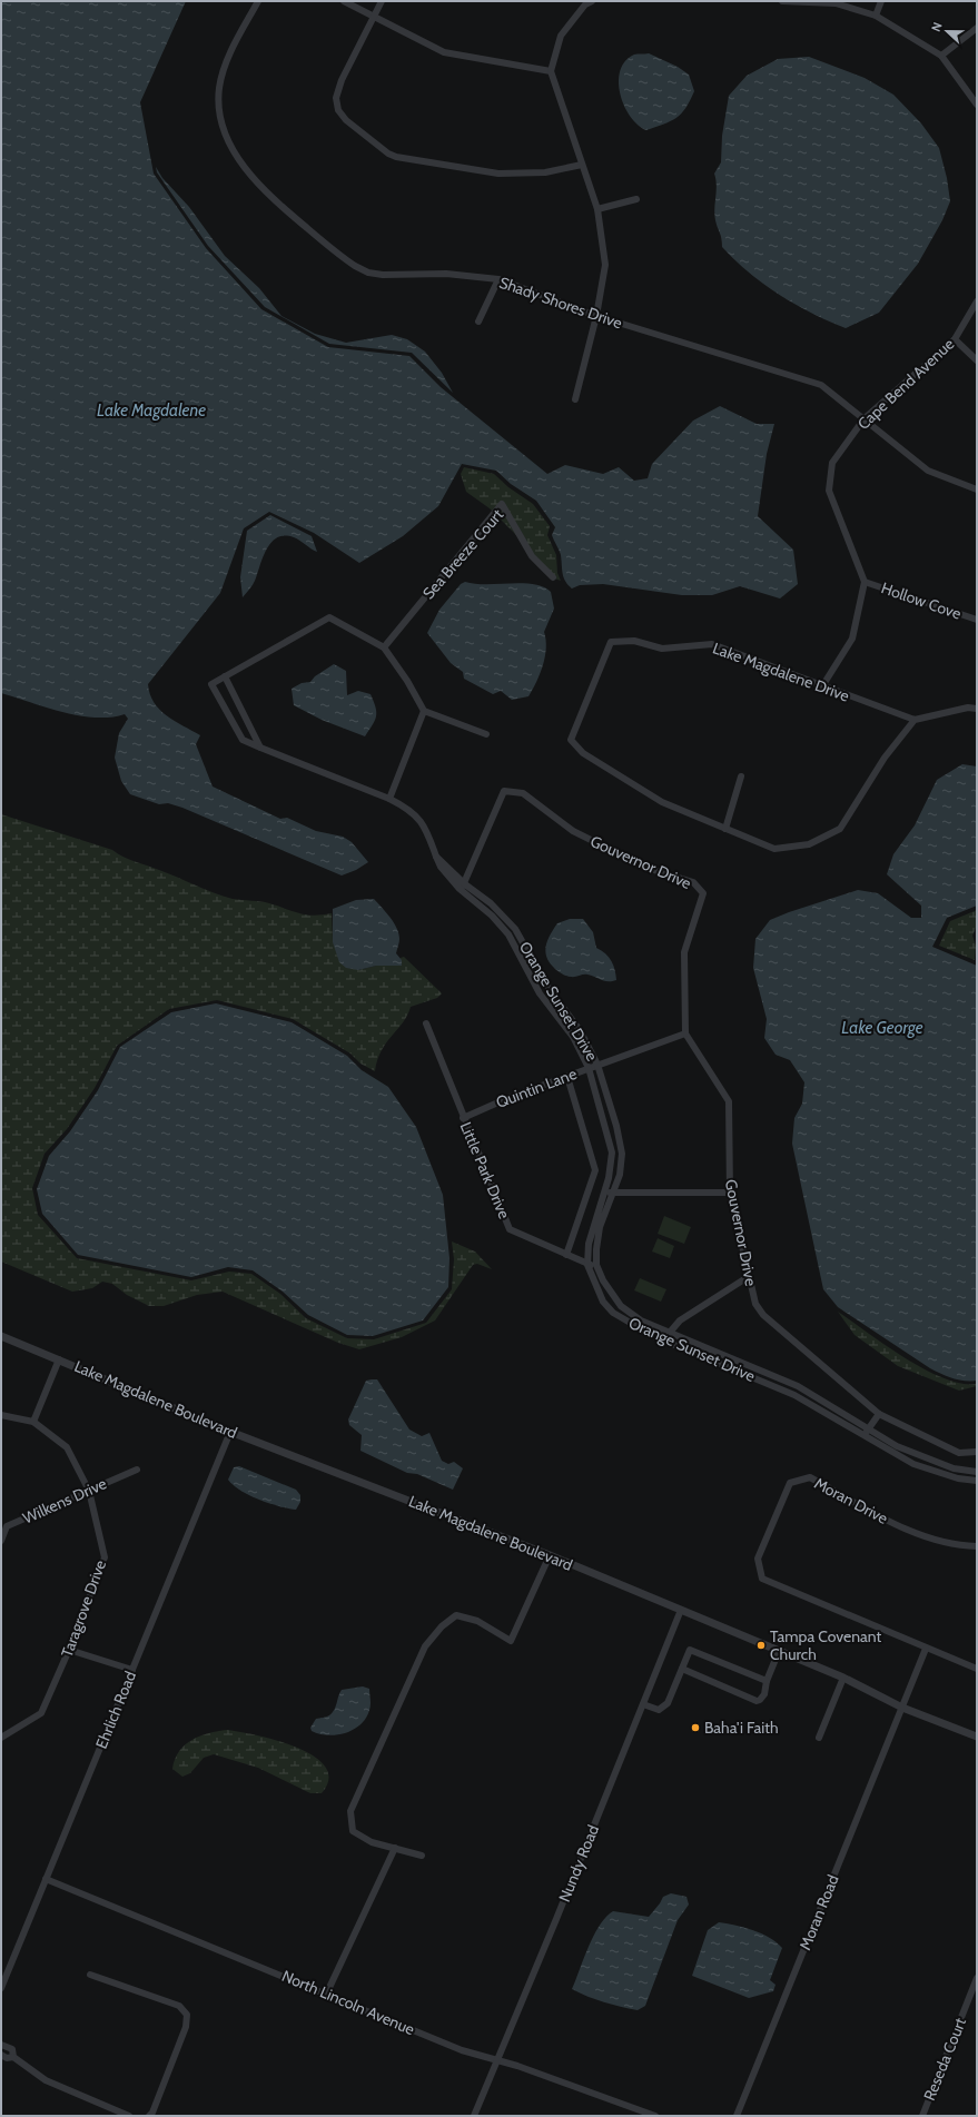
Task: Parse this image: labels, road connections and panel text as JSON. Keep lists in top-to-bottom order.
{
  "streets": {
    "street": [
      "Shady Shores Drive",
      "Cape Bend Avenue",
      "Sea Breeze Court",
      "Hollow Cove",
      "Lake Magdalene Drive",
      "Gouvernor Drive",
      "Orange Sunset Drive",
      "Quintin Lane",
      "Little Park Drive",
      "Lake Magdalene Boulevard",
      "Wilkens Drive",
      "Moran Drive",
      "Taragrove Drive",
      "Ehrlich Road",
      "Nundy Road",
      "Moran Road",
      "North Lincoln Avenue",
      "Reseda Court"
    ]
  },
  "crossings": [
    ["Shady Shores Drive", "Cape Bend Avenue"],
    ["Cape Bend Avenue", "Hollow Cove"],
    ["Sea Breeze Court", "Orange Sunset Drive"],
    ["Gouvernor Drive", "Orange Sunset Drive"],
    ["Gouvernor Drive", "Quintin Lane"],
    ["Gouvernor Drive", "Little Park Drive"],
    ["Orange Sunset Drive", "Quintin Lane"],
    ["Orange Sunset Drive", "Little Park Drive"],
    ["Quintin Lane", "Little Park Drive"],
    ["Lake Magdalene Boulevard", "Ehrlich Road"],
    ["Lake Magdalene Boulevard", "Nundy Road"],
    ["Lake Magdalene Boulevard", "Moran Road"],
    ["Wilkens Drive", "Taragrove Drive"],
    ["Moran Drive", "Moran Road"],
    ["Ehrlich Road", "North Lincoln Avenue"],
    ["Nundy Road", "North Lincoln Avenue"]
  ],
  "water": ["Lake Magdalene", "Lake George"],
  "places": ["Tampa Covenant Church", "Baha'i Faith"],
  "north": "left"
}
